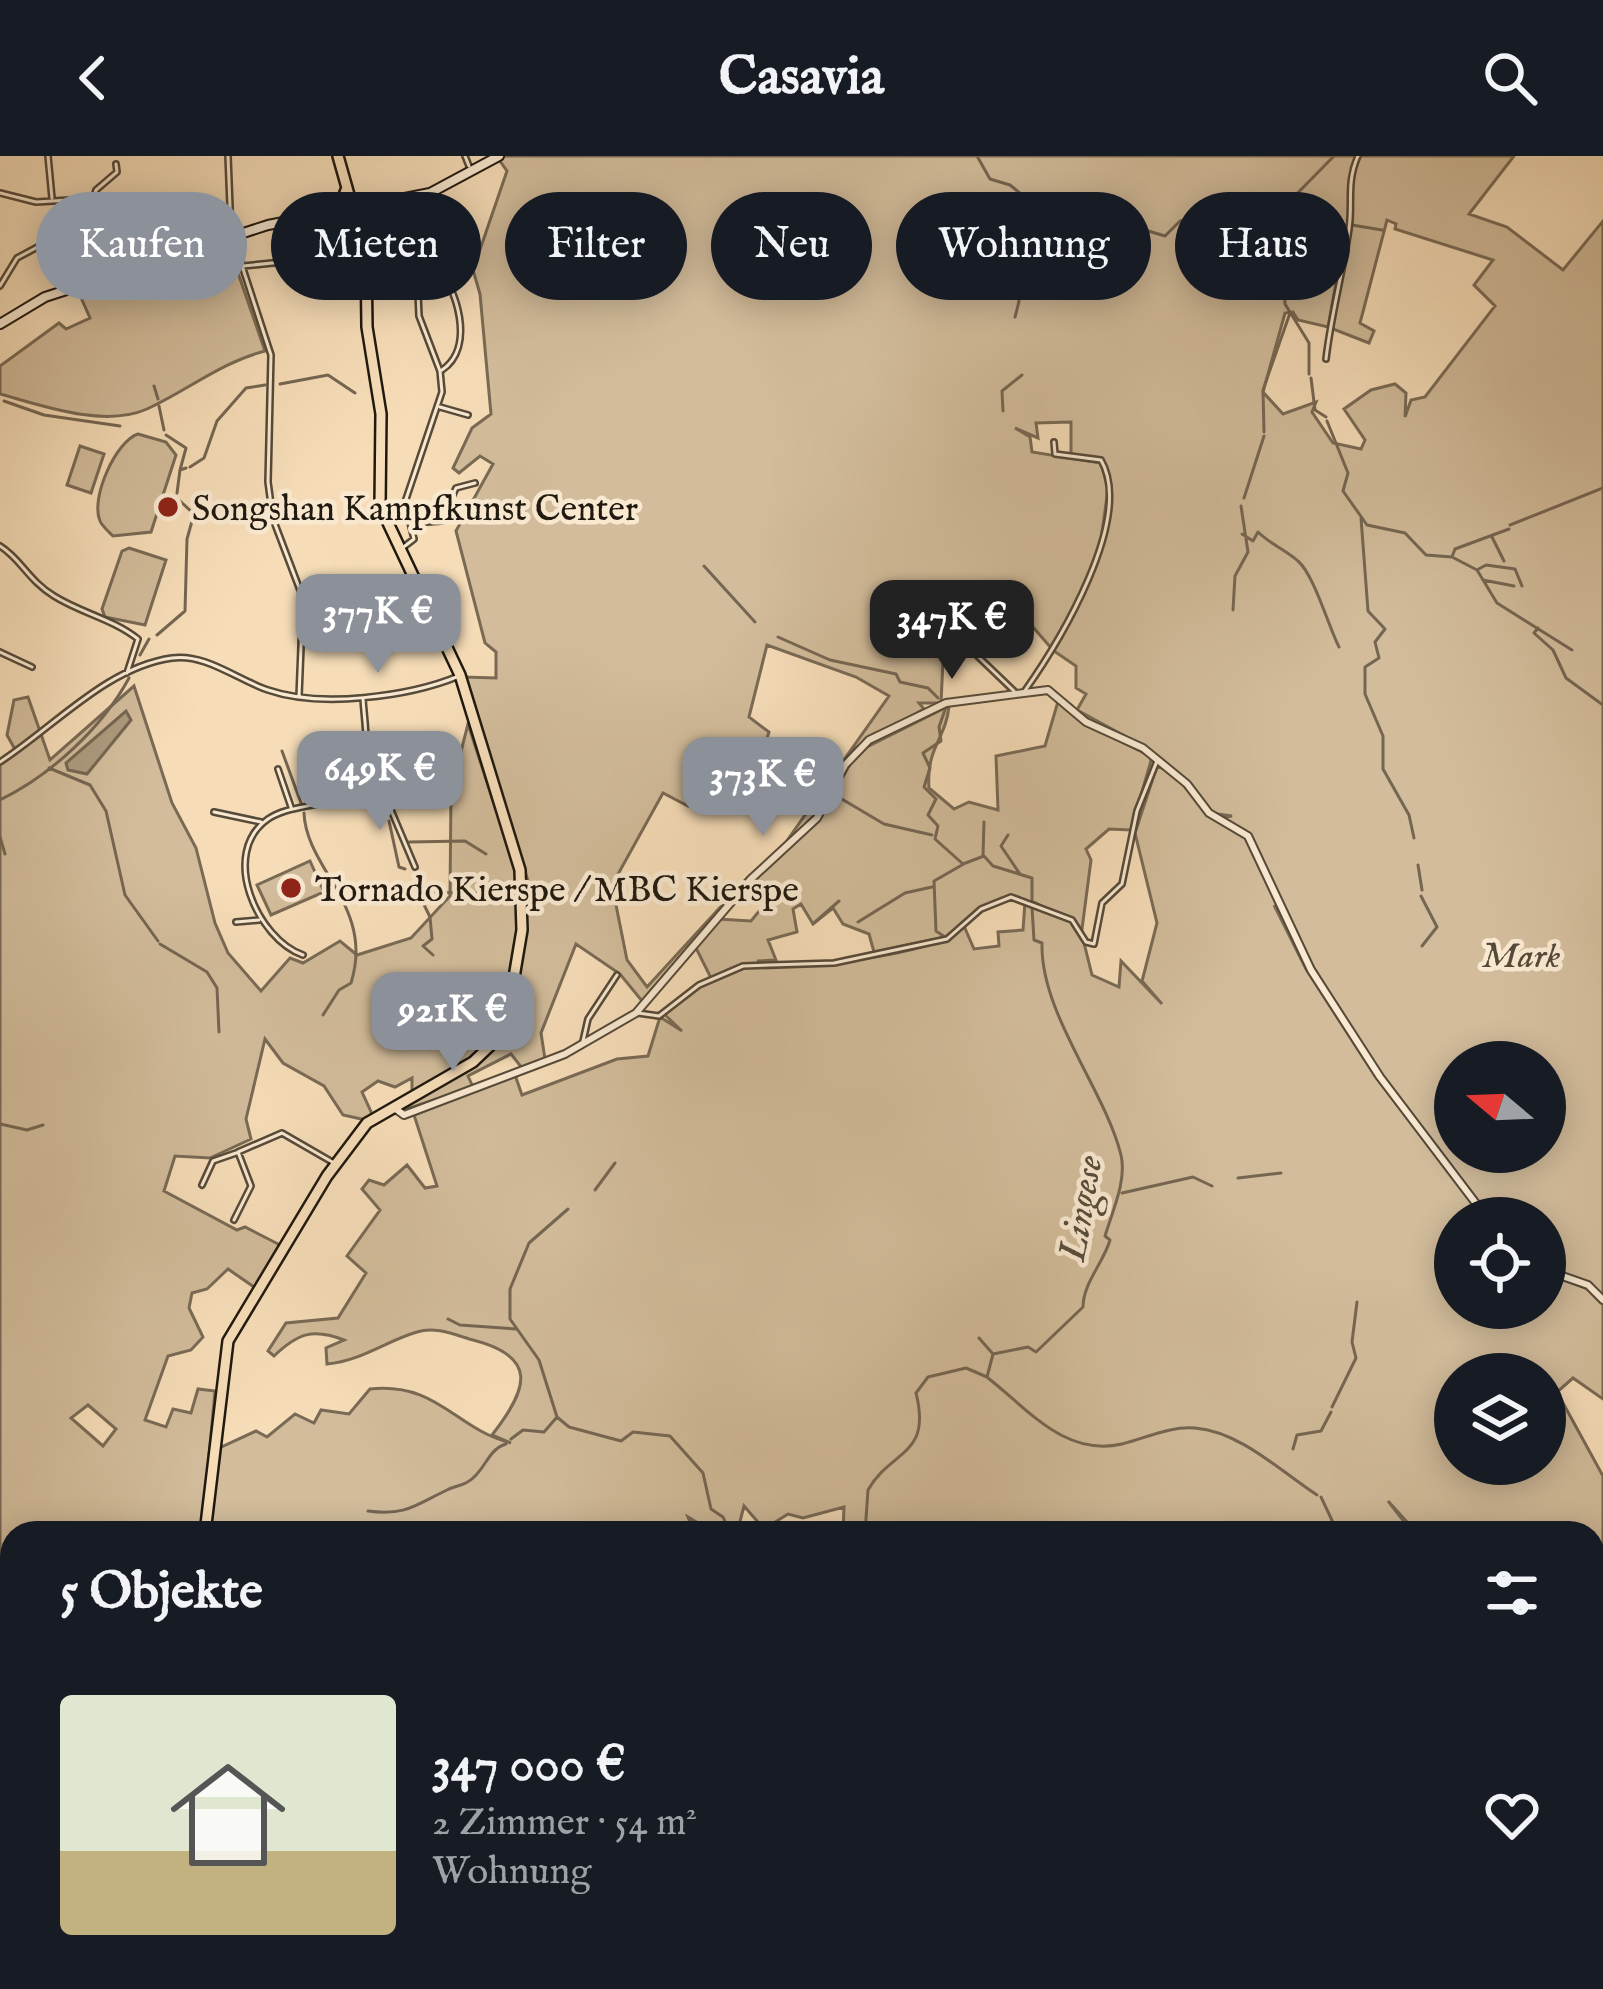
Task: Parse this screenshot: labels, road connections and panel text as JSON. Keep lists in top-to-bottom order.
{
  "water": ["Lingese"],
  "parks": ["Mark"],
  "places": ["Songshan Kampfkunst Center", "Tornado Kierspe / MBC Kierspe"],
  "north": "left",
  "page": {
    "header": "Casavia",
    "chip": [
      "Kaufen",
      "Mieten",
      "Filter",
      "Neu",
      "Wohnung",
      "Haus"
    ],
    "price": [
      "377K €",
      "347K €",
      "649K €",
      "373K €",
      "921K €"
    ],
    "heading": "5 Objekte",
    "list": [
      {
        "name": "347 000 €",
        "note": "2 Zimmer · 54 m² · Wohnung"
      }
    ]
  }
}
